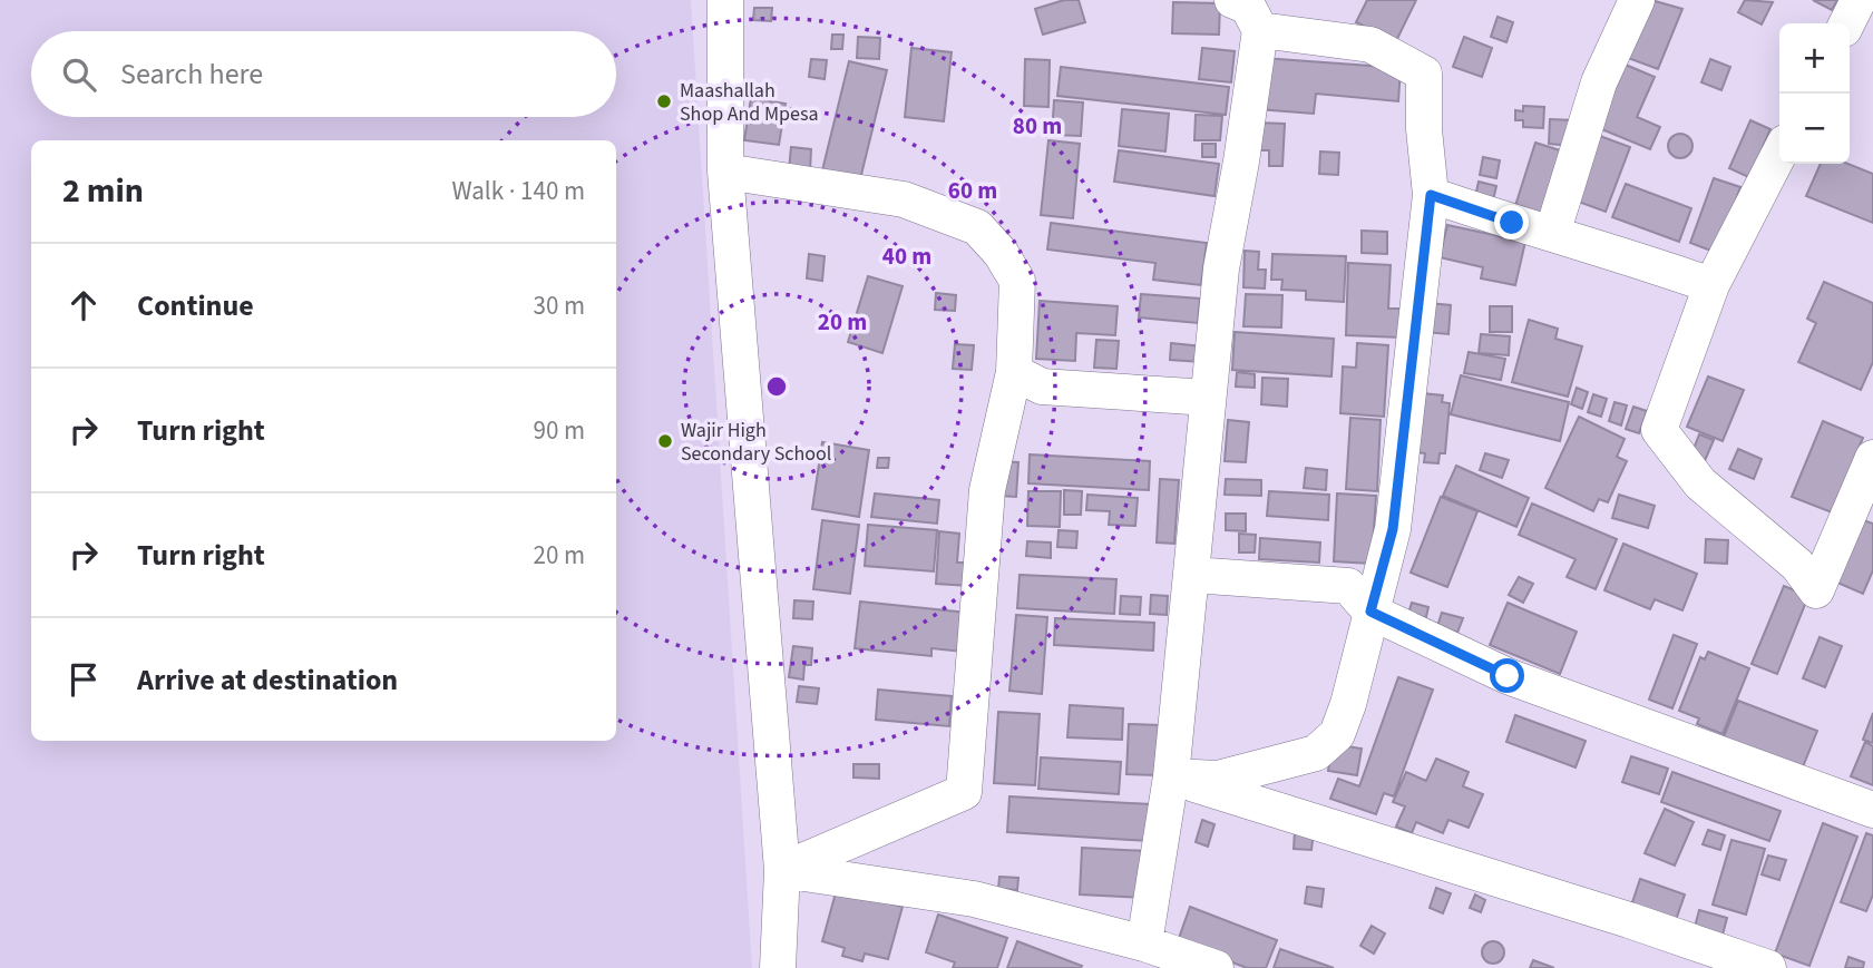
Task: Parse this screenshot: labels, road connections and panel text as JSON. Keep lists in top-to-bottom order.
{
  "places": ["Maashallah Shop And Mpesa", "Wajir High Secondary School"],
  "page": {
    "map_buttons": ["+", "−"],
    "search": "Search here",
    "heading": ["2 min", "Walk · 140 m"],
    "list": [
      ["Continue", "30 m"],
      ["Turn right", "90 m"],
      ["Turn right", "20 m"],
      "Arrive at destination"
    ]
  },
  "rings": [
    "80 m",
    "60 m",
    "40 m",
    "20 m"
  ]
}
